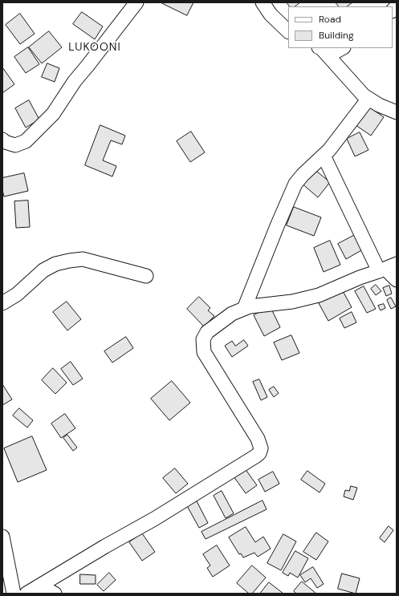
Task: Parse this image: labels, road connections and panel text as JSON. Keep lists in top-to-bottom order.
{
  "districts": ["LUKOONI"],
  "legend": ["Road", "Building"]
}
